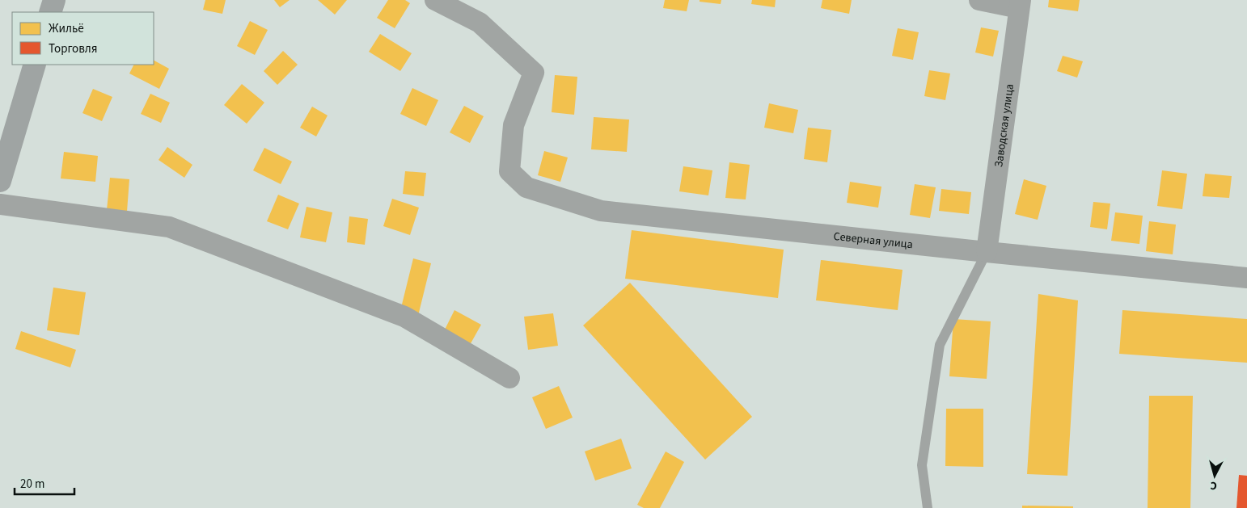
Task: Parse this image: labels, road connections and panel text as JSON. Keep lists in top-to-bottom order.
{
  "streets": {
    "street": ["Заводская улица", "Северная улица"]
  },
  "crossings": [
    ["Заводская улица", "Северная улица"]
  ],
  "legend": ["Жильё", "Торговля"],
  "scale_bar": "20 m",
  "north": "bottom"
}
